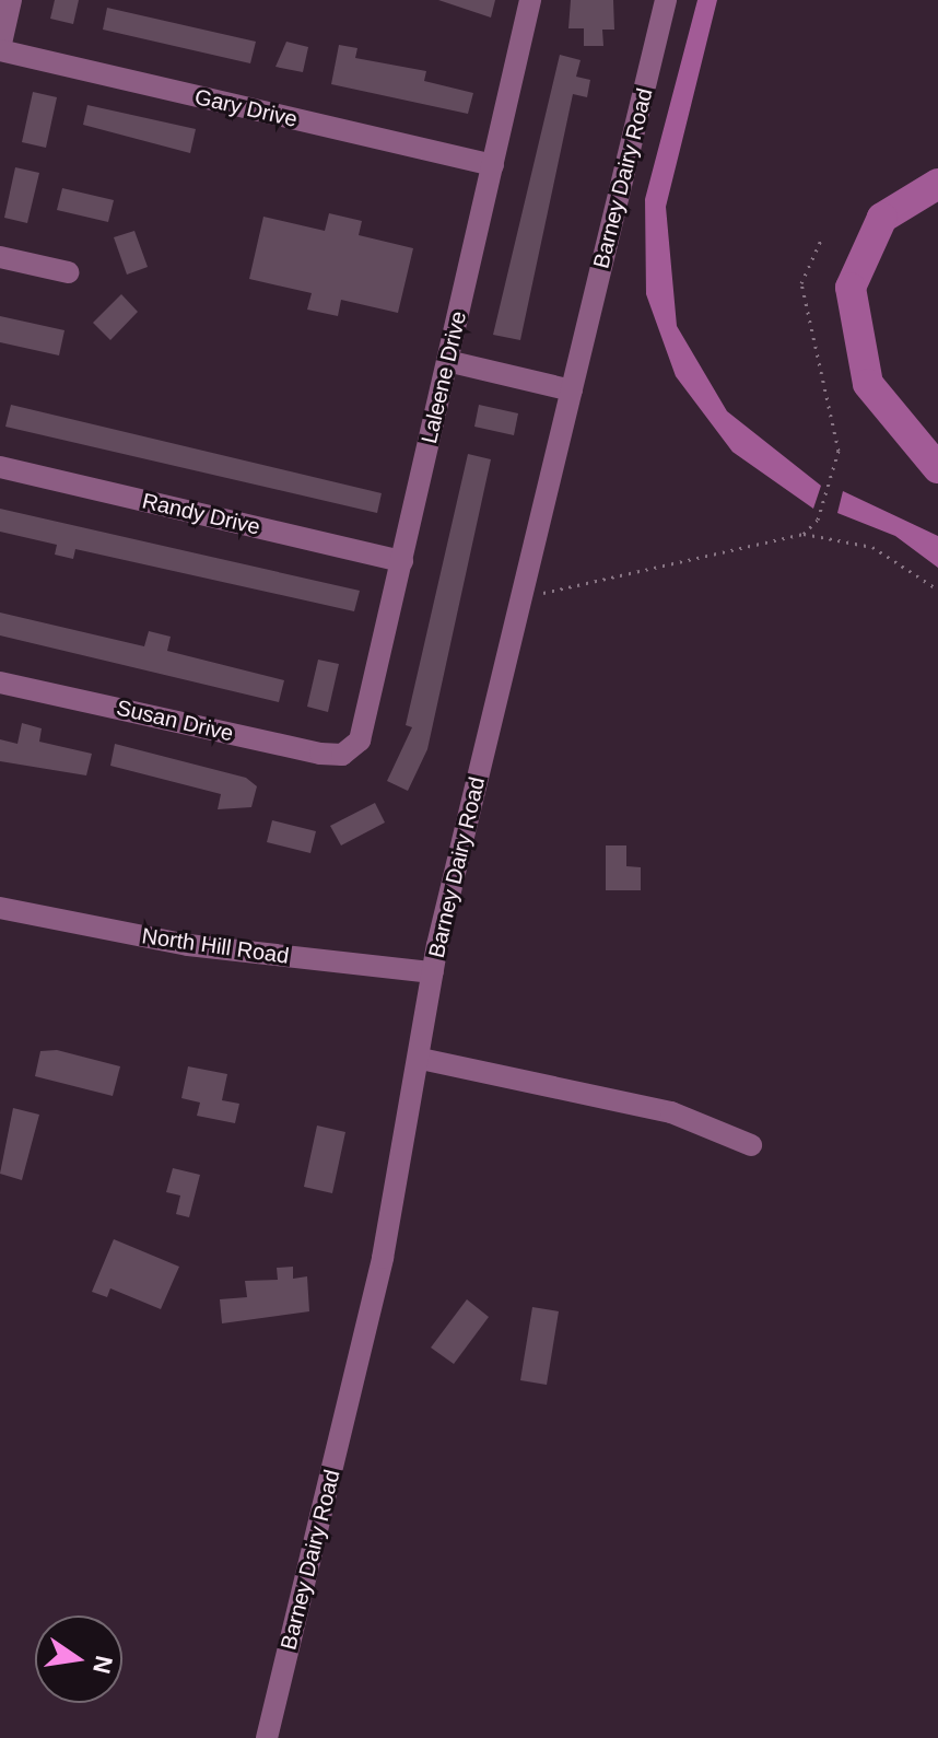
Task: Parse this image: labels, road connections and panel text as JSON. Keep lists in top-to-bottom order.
{
  "streets": {
    "street": [
      "Gary Drive",
      "Barney Dairy Road",
      "Laleene Drive",
      "Randy Drive",
      "Susan Drive",
      "North Hill Road"
    ]
  },
  "crossings": [
    ["Gary Drive", "Laleene Drive"],
    ["Barney Dairy Road", "North Hill Road"],
    ["Laleene Drive", "Randy Drive"],
    ["Laleene Drive", "Susan Drive"]
  ],
  "north": "right"
}
